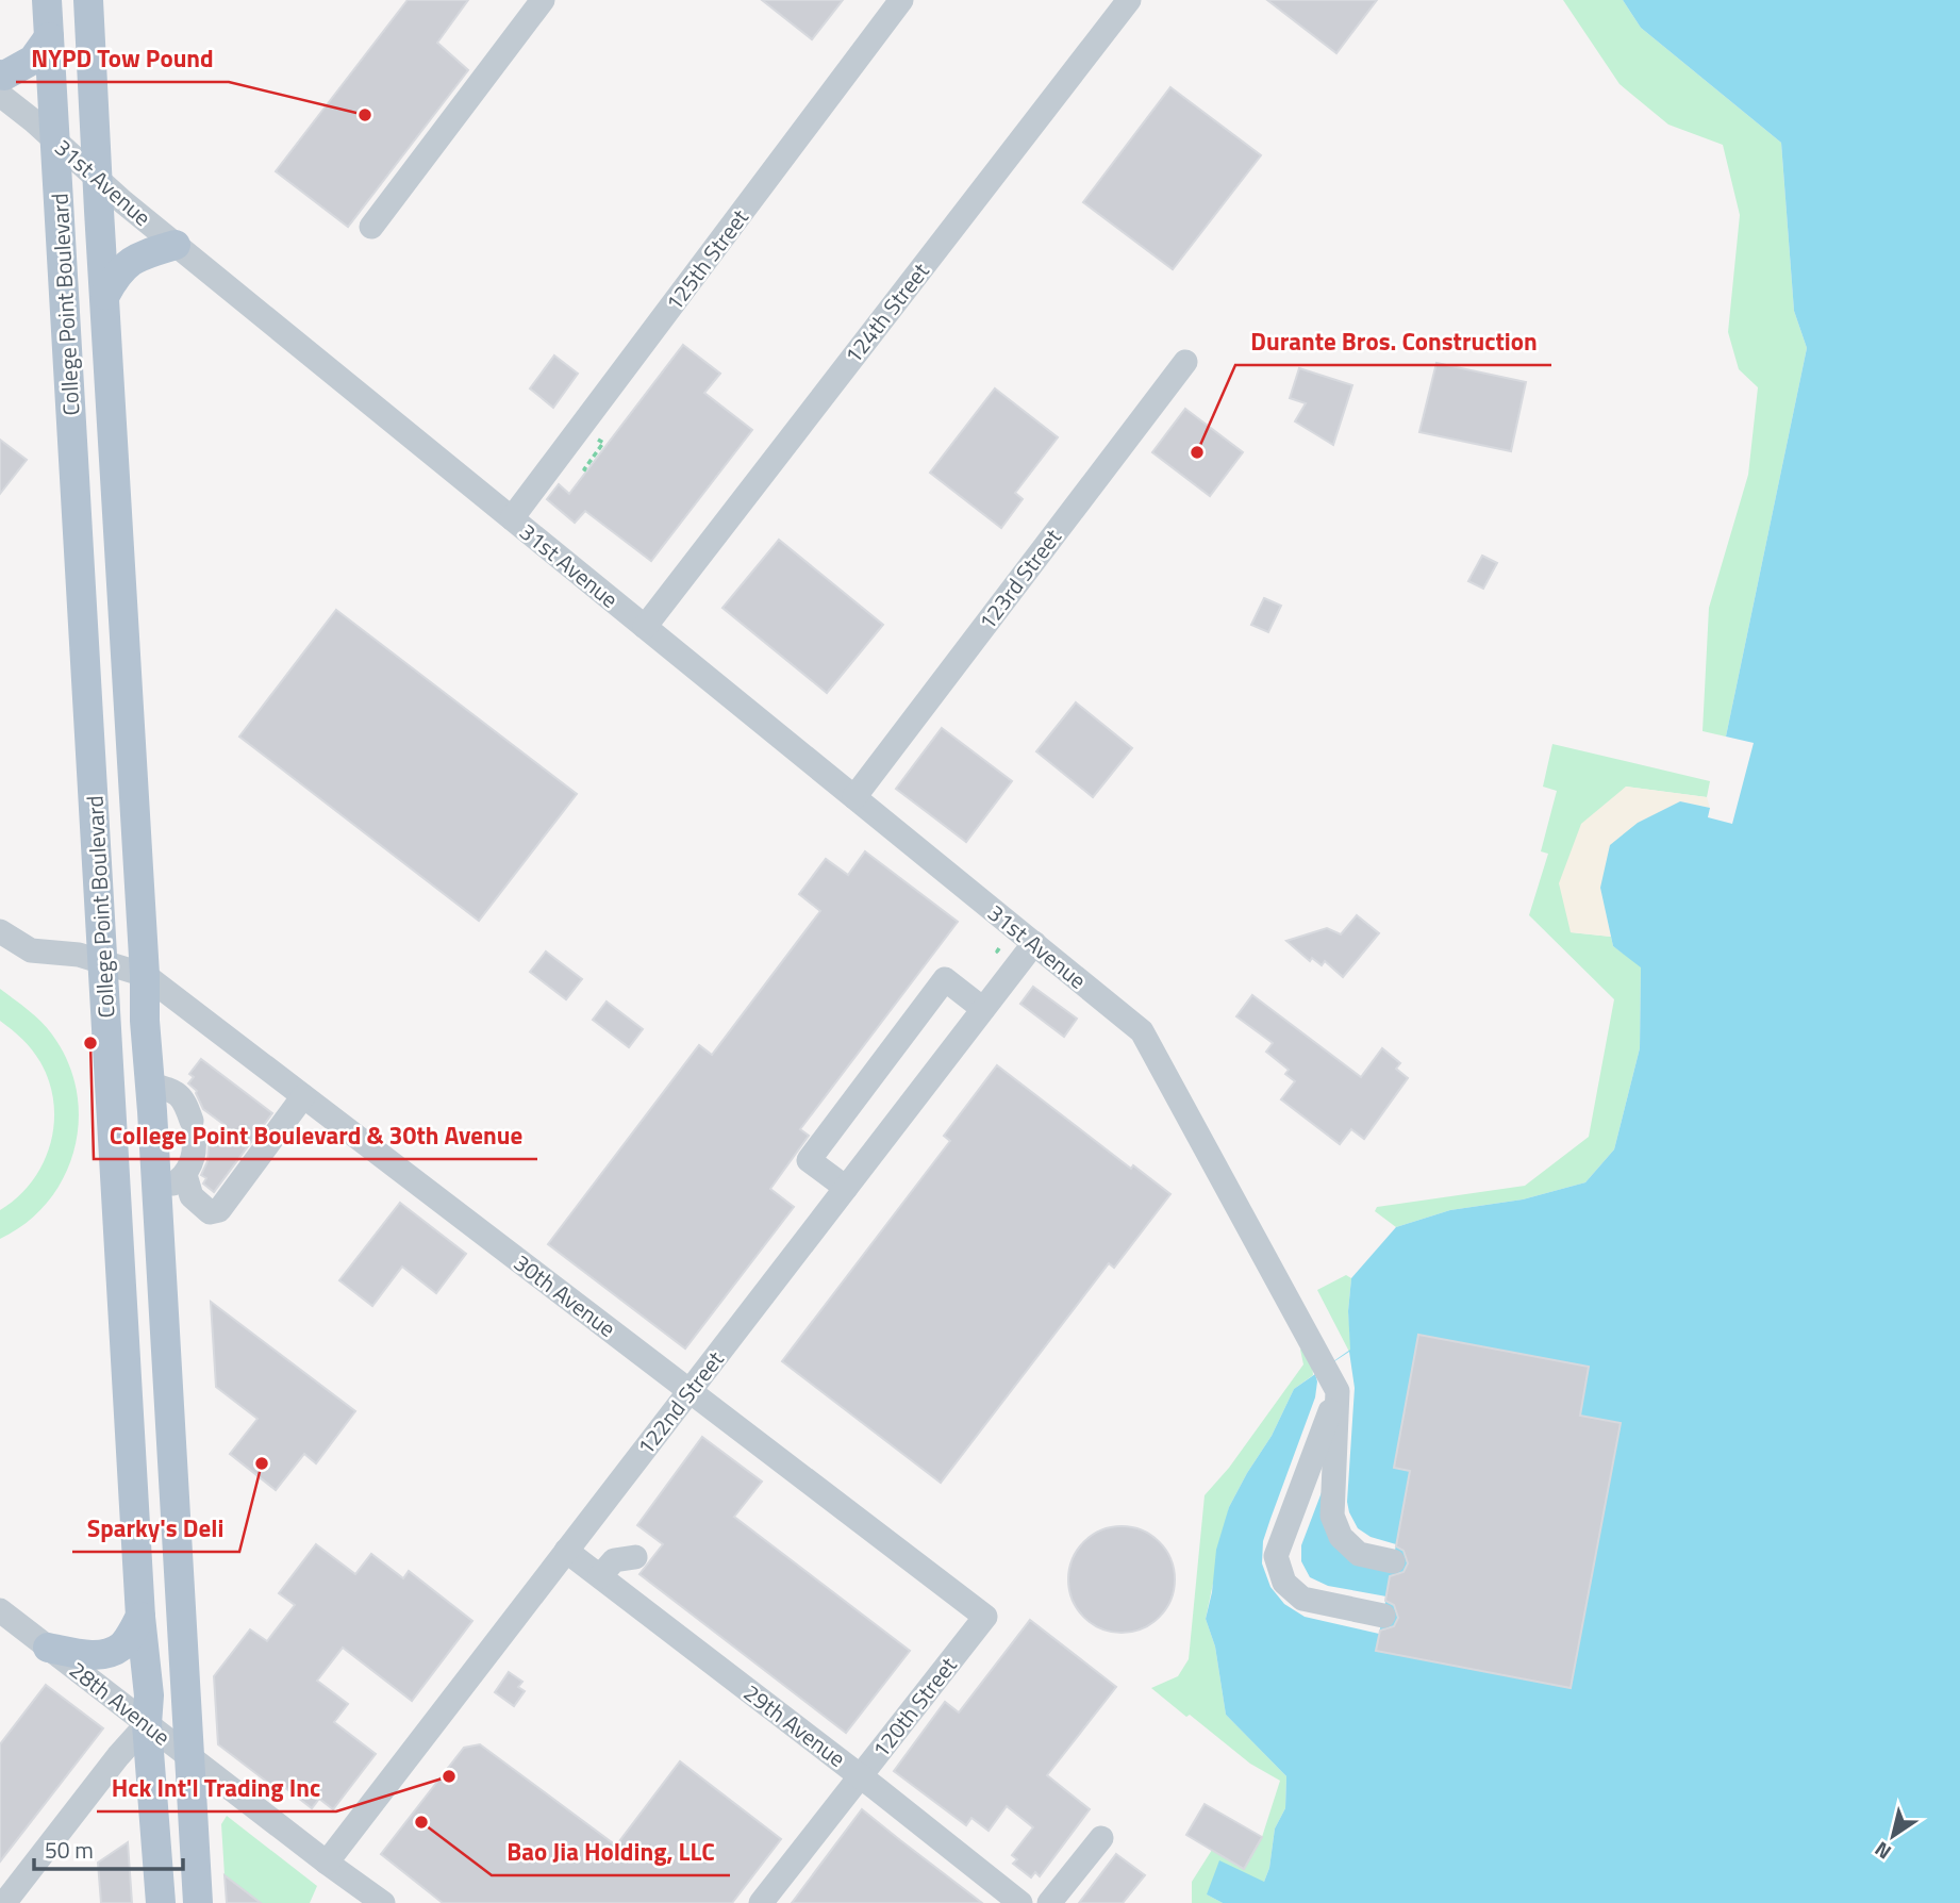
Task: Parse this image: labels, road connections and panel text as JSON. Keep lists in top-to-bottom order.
{
  "streets": {
    "main road": ["College Point Boulevard"],
    "street": [
      "31st Avenue",
      "125th Street",
      "124th Street",
      "123rd Street",
      "30th Avenue",
      "122nd Street",
      "28th Avenue",
      "120th Street",
      "29th Avenue"
    ]
  },
  "crossings": [
    ["31st Avenue", "125th Street"],
    ["31st Avenue", "College Point Boulevard"],
    ["31st Avenue", "124th Street"],
    ["31st Avenue", "123rd Street"],
    ["31st Avenue", "122nd Street"],
    ["College Point Boulevard", "30th Avenue"],
    ["College Point Boulevard", "28th Avenue"],
    ["30th Avenue", "122nd Street"],
    ["30th Avenue", "120th Street"],
    ["122nd Street", "28th Avenue"],
    ["122nd Street", "29th Avenue"],
    ["120th Street", "29th Avenue"]
  ],
  "places": [
    "NYPD Tow Pound",
    "Durante Bros. Construction",
    "College Point Boulevard & 30th Avenue",
    "Sparky's Deli",
    "Hck Int'l Trading Inc",
    "Bao Jia Holding, LLC"
  ],
  "scale_bar": "50 m",
  "north": "bottom left"
}
